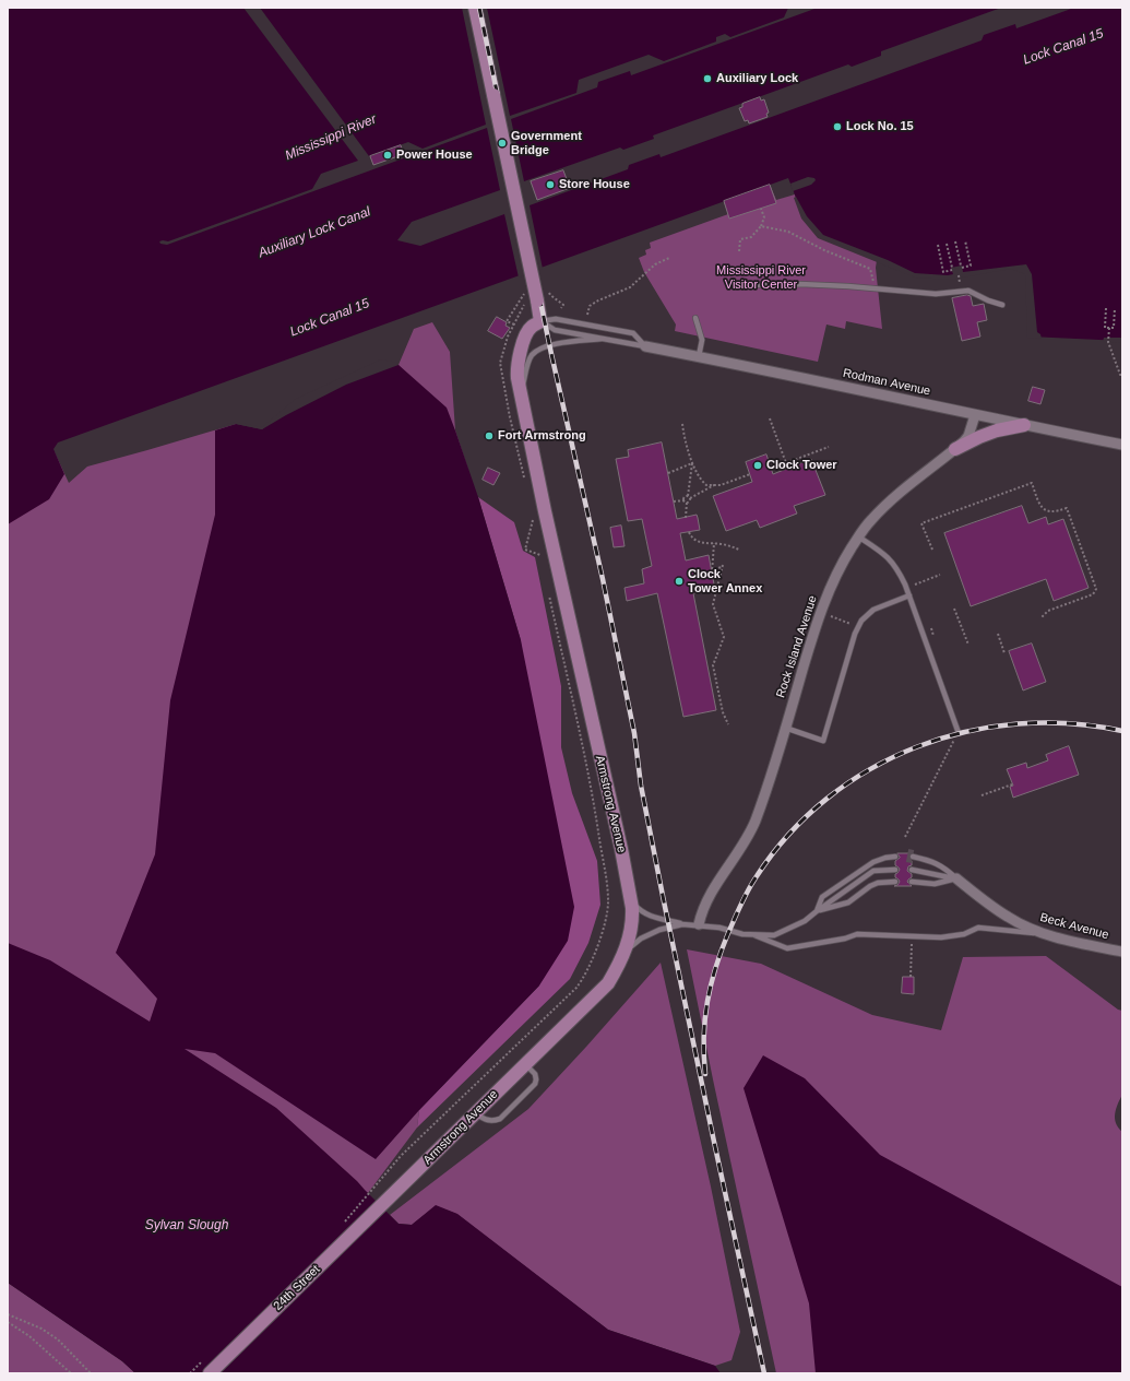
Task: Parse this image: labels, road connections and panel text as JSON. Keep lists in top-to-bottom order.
{
  "streets": {
    "street": [
      "Rodman Avenue",
      "Rock Island Avenue",
      "Armstrong Avenue",
      "Beck Avenue",
      "24th Street"
    ]
  },
  "crossings": [
    ["Rodman Avenue", "Rock Island Avenue"],
    ["Rodman Avenue", "Armstrong Avenue"],
    ["Armstrong Avenue", "24th Street"]
  ],
  "water": [
    "Lock Canal 15",
    "Mississippi River",
    "Auxiliary Lock Canal",
    "Sylvan Slough"
  ],
  "parks": ["Mississippi River Visitor Center"],
  "places": [
    "Auxiliary Lock",
    "Lock No. 15",
    "Government Bridge",
    "Power House",
    "Store House",
    "Fort Armstrong",
    "Clock Tower",
    "Clock Tower Annex"
  ]
}
